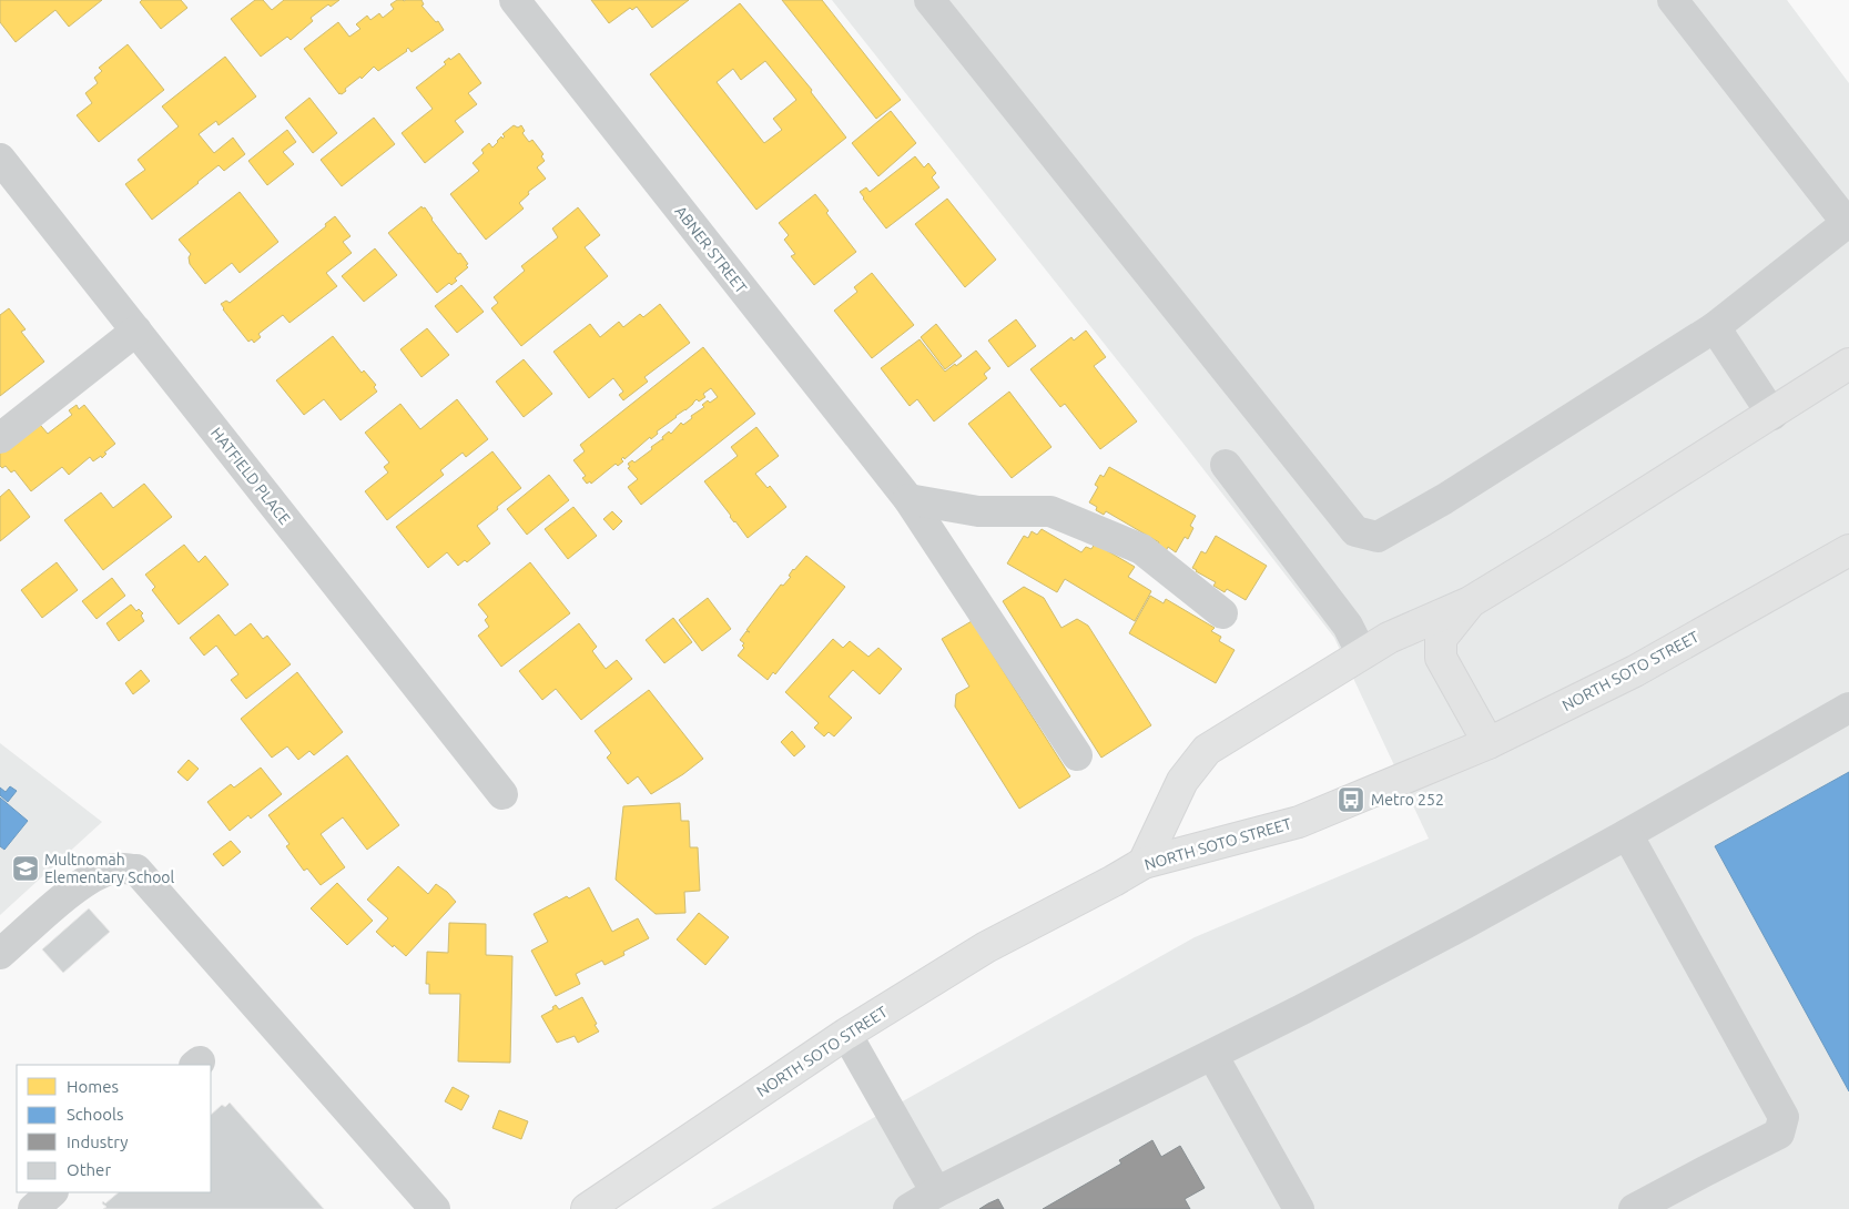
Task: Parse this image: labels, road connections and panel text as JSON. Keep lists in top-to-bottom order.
{
  "streets": {
    "main road": ["NORTH SOTO STREET"],
    "street": ["ABNER STREET", "HATFIELD PLACE"]
  },
  "places": {
    "bus stop": ["Metro 252"],
    "school or university": ["Multnomah Elementary School"]
  },
  "legend": [
    "Homes",
    "Schools",
    "Industry",
    "Other"
  ]
}
